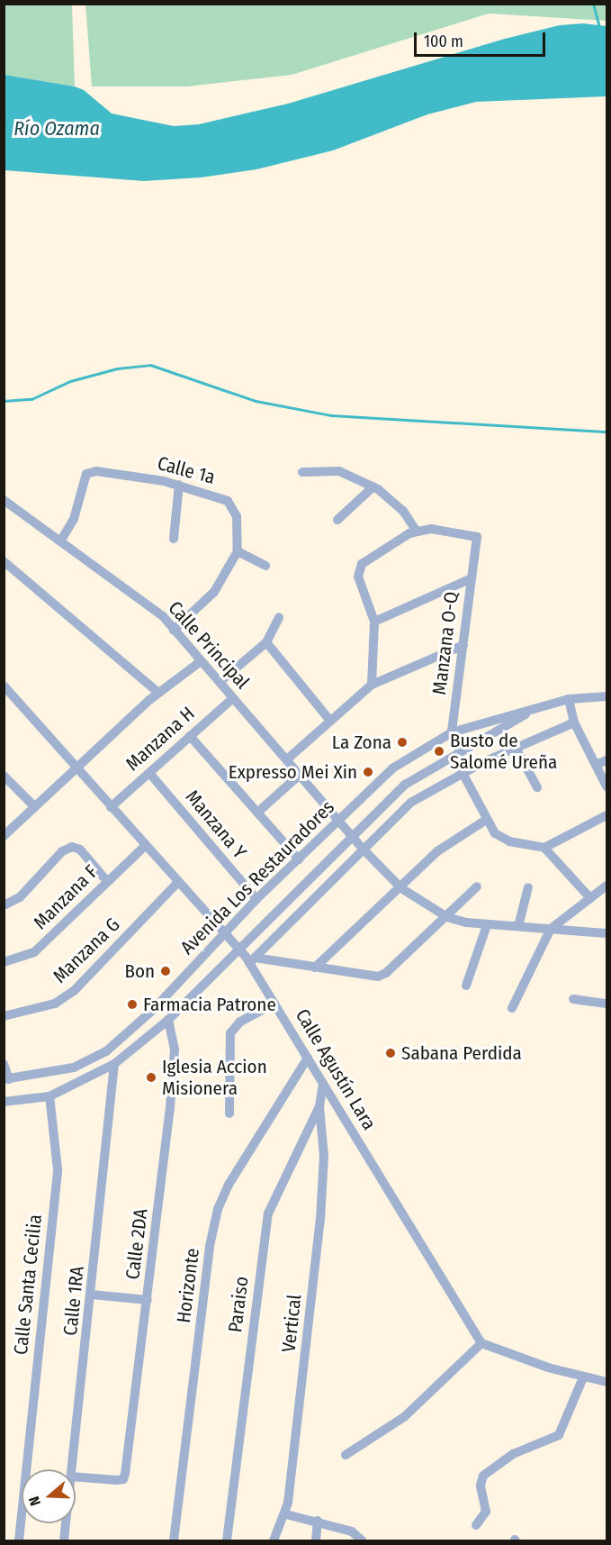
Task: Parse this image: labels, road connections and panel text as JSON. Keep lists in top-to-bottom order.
{
  "streets": {
    "street": [
      "Calle 1a",
      "Manzana O-Q",
      "Calle Principal",
      "Manzana H",
      "Manzana Y",
      "Avenida Los Restauradores",
      "Manzana F",
      "Manzana G",
      "Calle Agustín Lara",
      "Calle 2DA",
      "Calle Santa Cecilia",
      "Horizonte",
      "Calle 1RA",
      "Paraiso",
      "Vertical"
    ]
  },
  "crossings": [
    ["Calle 1a", "Calle Principal"],
    ["Manzana O-Q", "Avenida Los Restauradores"],
    ["Calle Principal", "Manzana H"],
    ["Calle Principal", "Avenida Los Restauradores"],
    ["Manzana H", "Manzana Y"],
    ["Manzana H", "Calle Agustín Lara"],
    ["Manzana Y", "Avenida Los Restauradores"],
    ["Avenida Los Restauradores", "Calle Agustín Lara"],
    ["Manzana F", "Calle Agustín Lara"],
    ["Manzana G", "Calle Agustín Lara"],
    ["Calle Agustín Lara", "Horizonte"],
    ["Calle Agustín Lara", "Paraiso"],
    ["Paraiso", "Vertical"]
  ],
  "water": ["Río Ozama"],
  "places": [
    "La Zona",
    "Busto de Salomé Ureña",
    "Expresso Mei Xin",
    "Bon",
    "Farmacia Patrone",
    "Sabana Perdida",
    "Iglesia Accion Misionera"
  ],
  "scale_bar": "100 m",
  "north": "left"
}
